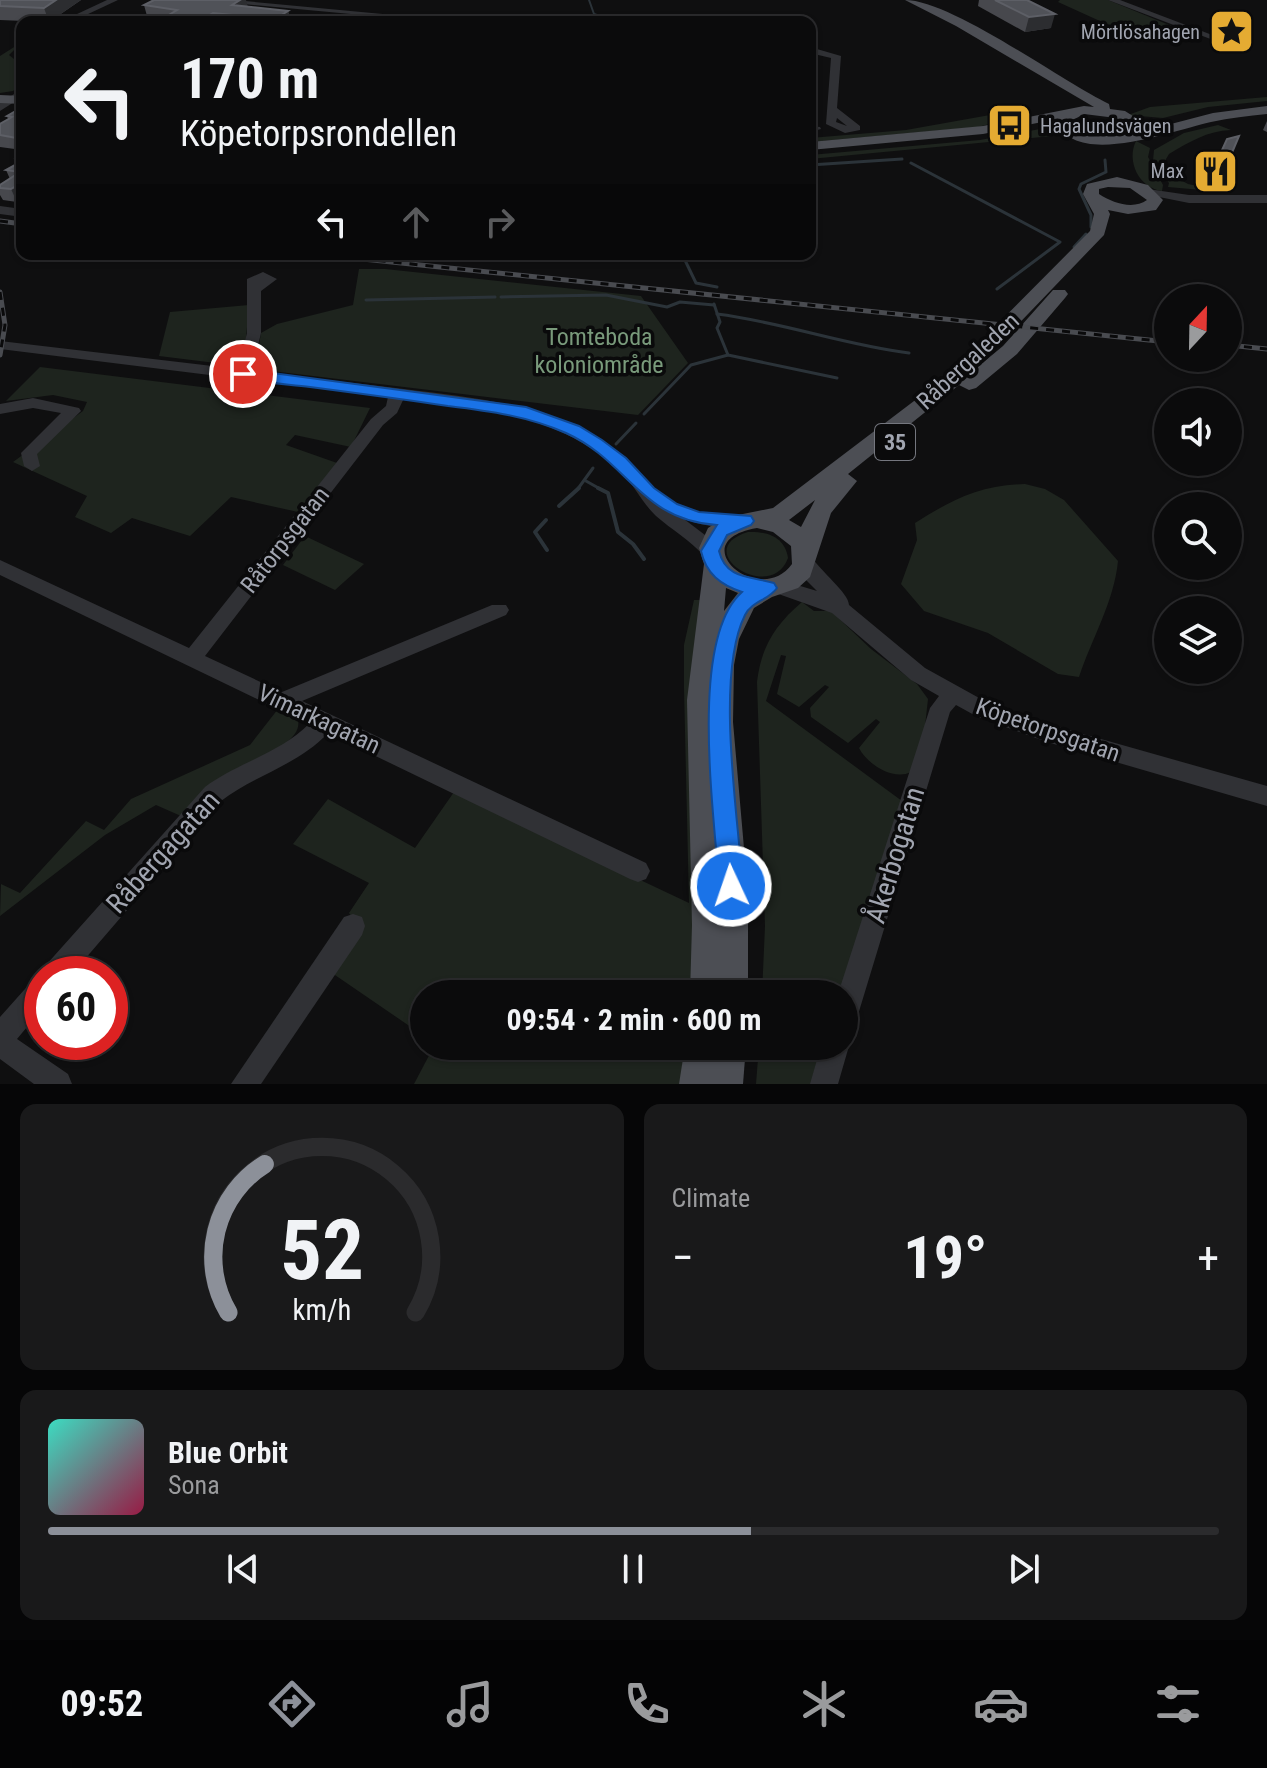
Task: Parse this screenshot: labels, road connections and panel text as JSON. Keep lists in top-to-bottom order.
{
  "streets": {
    "main road": ["Råbergaleden", "35"],
    "street": [
      "Råtorpsgatan",
      "Vimarkagatan",
      "Köpetorpsgatan",
      "Råbergagatan",
      "Åkerbogatan"
    ]
  },
  "crossings": [
    ["Råbergaleden", "35"],
    ["Råbergaleden", "Köpetorpsgatan"],
    ["35", "Köpetorpsgatan"],
    ["Råtorpsgatan", "Vimarkagatan"],
    ["Vimarkagatan", "Råbergagatan"],
    ["Köpetorpsgatan", "Åkerbogatan"]
  ],
  "parks": ["Tomteboda koloniområde"],
  "places": {
    "place": ["Mörtlösahagen"],
    "bus stop": ["Hagalundsvägen"],
    "restaurant": ["Max"]
  },
  "north": "top",
  "page": {
    "turn": ["170 m", "Köpetorpsrondellen"],
    "limit": "60",
    "trip": "09:54 · 2 min · 600 m",
    "tile": "Climate",
    "heat": ["−", "19°", "+"],
    "song": ["Blue Orbit", "Sona"],
    "tabs": "09:52",
    "gauge": ["52", "km/h"]
  }
}
